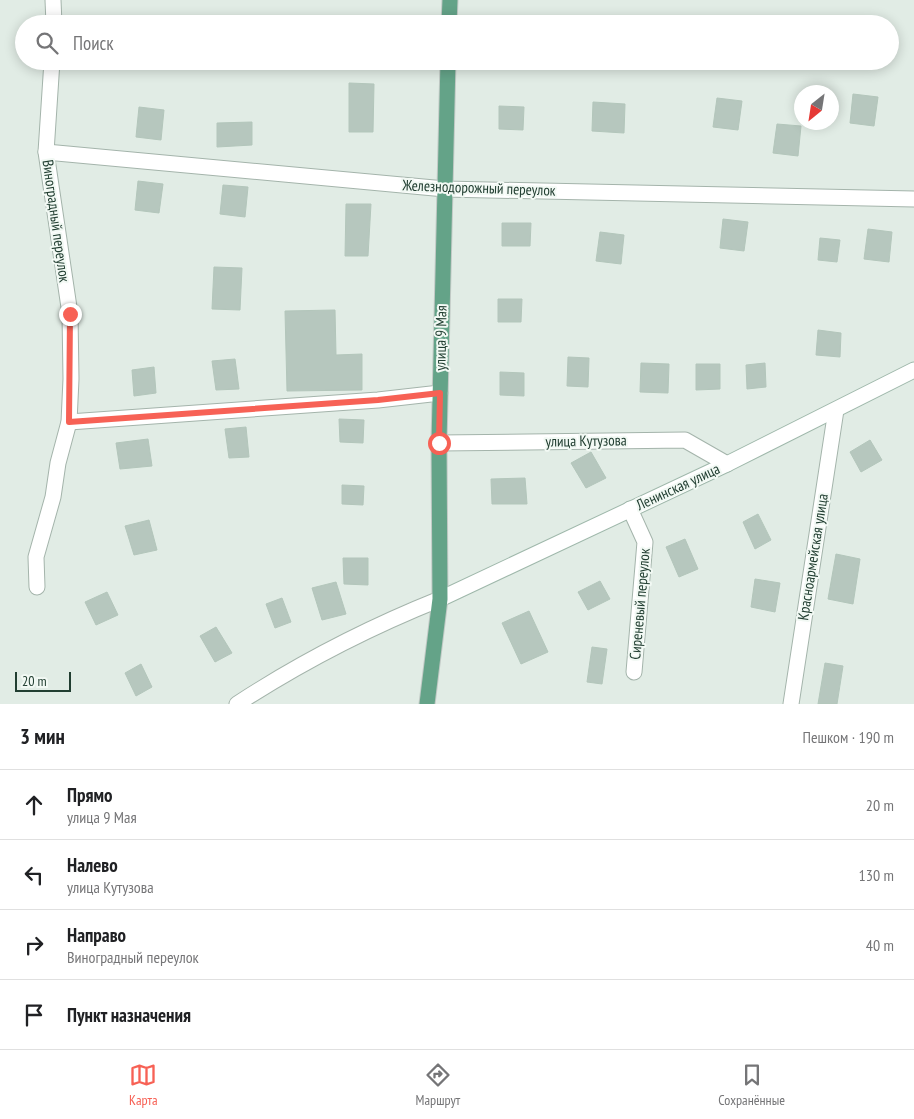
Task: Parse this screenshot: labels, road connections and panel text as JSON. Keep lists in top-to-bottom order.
{
  "streets": {
    "main road": ["улица 9 Мая"],
    "street": [
      "Железнодорожный переулок",
      "Виноградный переулок",
      "улица Кутузова",
      "Ленинская улица",
      "Красноармейская улица",
      "Сиреневый переулок"
    ]
  },
  "crossings": [
    ["Железнодорожный переулок", "Виноградный переулок"],
    ["Железнодорожный переулок", "улица 9 Мая"],
    ["улица 9 Мая", "улица Кутузова"],
    ["улица 9 Мая", "Ленинская улица"],
    ["улица Кутузова", "Ленинская улица"],
    ["Ленинская улица", "Красноармейская улица"],
    ["Ленинская улица", "Сиреневый переулок"]
  ],
  "scale_bar": "20 m",
  "north": "bottom left",
  "page": {
    "search": "Поиск",
    "scale": "20 m",
    "heading": ["3 мин", "Пешком · 190 m"],
    "list": [
      ["Прямо", "улица 9 Мая", "20 m"],
      ["Налево", "улица Кутузова", "130 m"],
      ["Направо", "Виноградный переулок", "40 m"],
      "Пункт назначения"
    ],
    "nav": ["Карта", "Маршрут", "Сохранённые"]
  }
}
